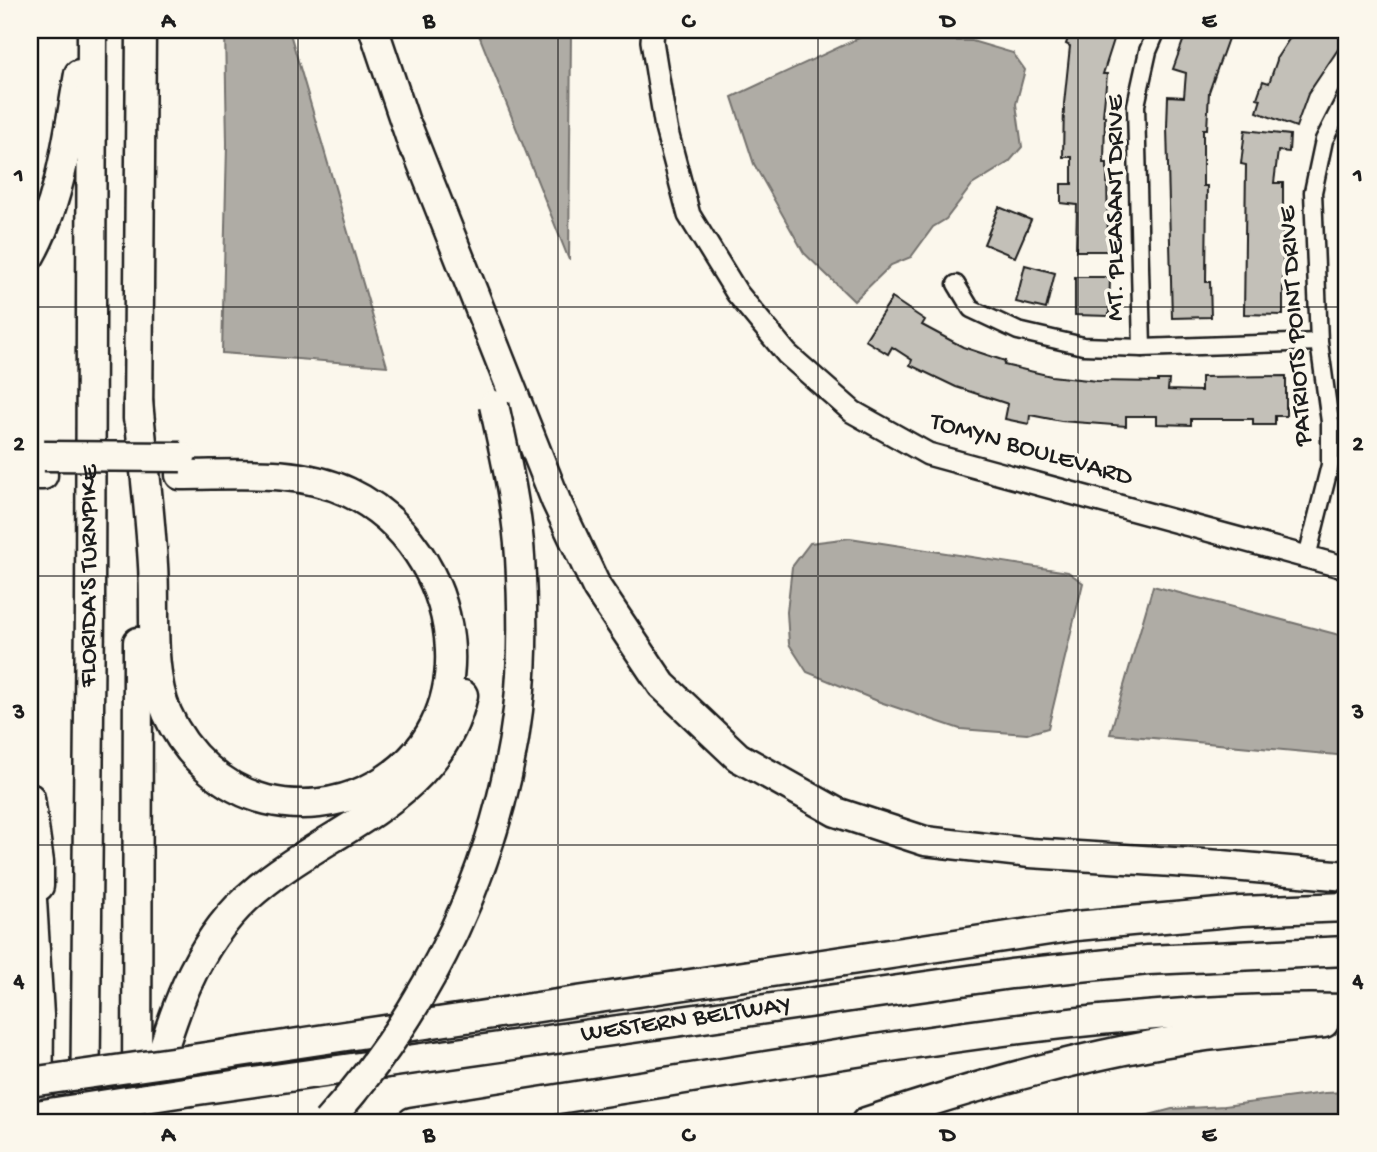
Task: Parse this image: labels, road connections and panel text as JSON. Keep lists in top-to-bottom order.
{
  "streets": {
    "highway": ["FLORIDA'S TURNPIKE", "WESTERN BELTWAY"],
    "street": ["MT. PLEASANT DRIVE", "PATRIOTS POINT DRIVE", "TOMYN BOULEVARD"]
  },
  "crossings": [
    ["PATRIOTS POINT DRIVE", "TOMYN BOULEVARD"]
  ],
  "grid": {
    "columns": [
      "A",
      "B",
      "C",
      "D",
      "E"
    ],
    "rows": [
      "1",
      "2",
      "3",
      "4"
    ]
  }
}
